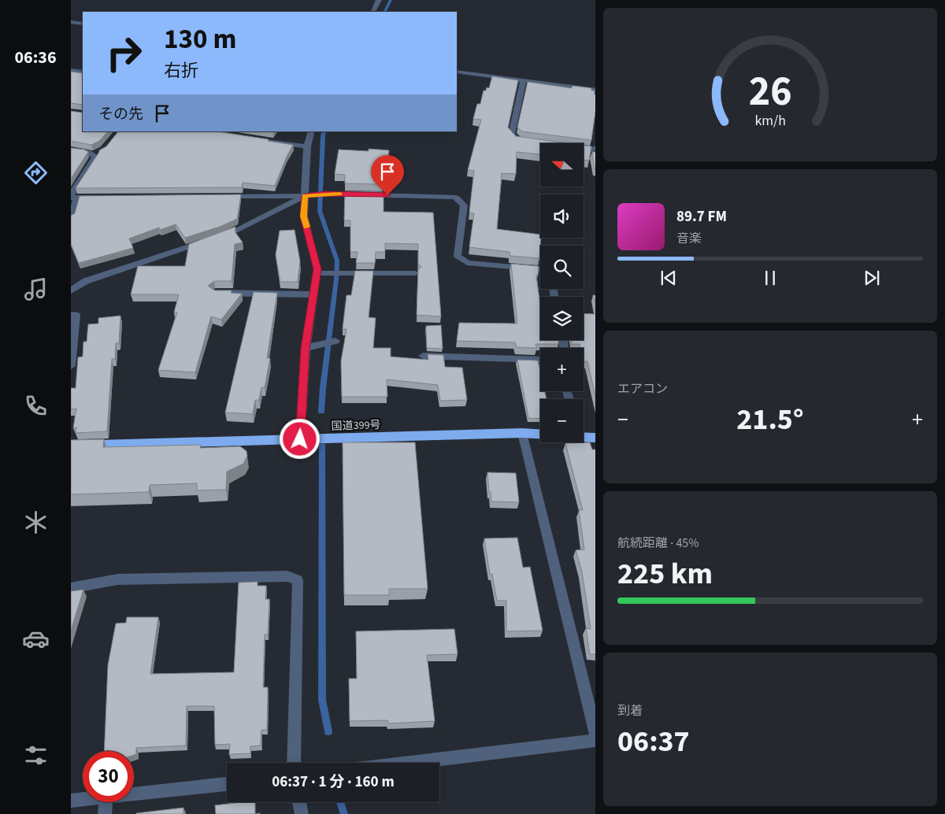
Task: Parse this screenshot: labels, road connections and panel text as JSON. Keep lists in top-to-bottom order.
{
  "streets": {
    "highway": ["国道399号"]
  },
  "north": "left",
  "page": {
    "tabs": "06:36",
    "turn": ["130 m", "右折"],
    "then": "その先",
    "map_buttons": ["+", "−"],
    "song": ["89.7 FM", "音楽"],
    "tile": [
      "エアコン",
      ["航続距離 · 45%", "225 km"],
      ["到着", "06:37"]
    ],
    "heat": ["−", "21.5°", "+"],
    "limit": "30",
    "trip": "06:37 · 1 分 · 160 m",
    "gauge": ["26", "km/h"]
  }
}
